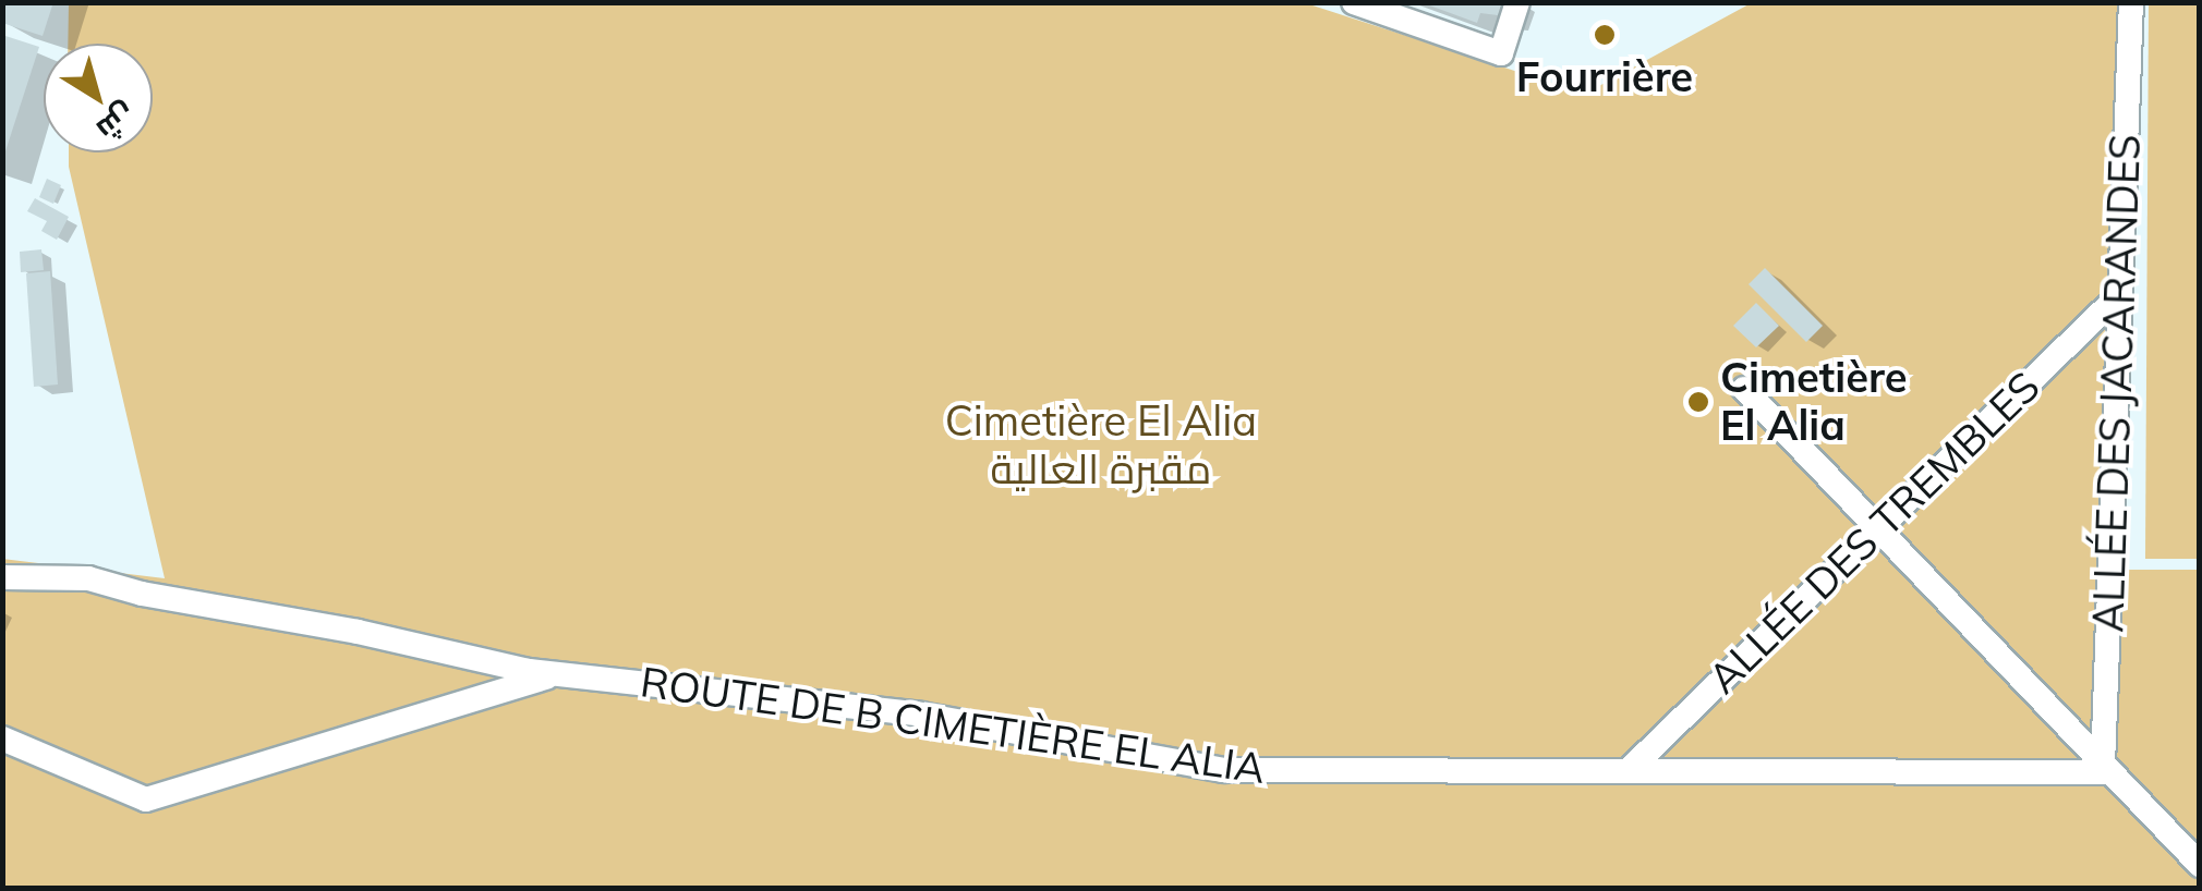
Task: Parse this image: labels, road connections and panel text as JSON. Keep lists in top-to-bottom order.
{
  "streets": {
    "street": ["ALLÉE DES JACARANDES", "ALLÉE DES TREMBLES", "ROUTE DE B CIMETIÈRE EL ALIA"]
  },
  "crossings": [
    ["ALLÉE DES JACARANDES", "ALLÉE DES TREMBLES"],
    ["ALLÉE DES JACARANDES", "ROUTE DE B CIMETIÈRE EL ALIA"],
    ["ALLÉE DES TREMBLES", "ROUTE DE B CIMETIÈRE EL ALIA"]
  ],
  "parks": ["Cimetière El Alia مقبرة العالية"],
  "places": ["Fourrière", "Cimetière El Alia"],
  "north": "bottom right"
}
